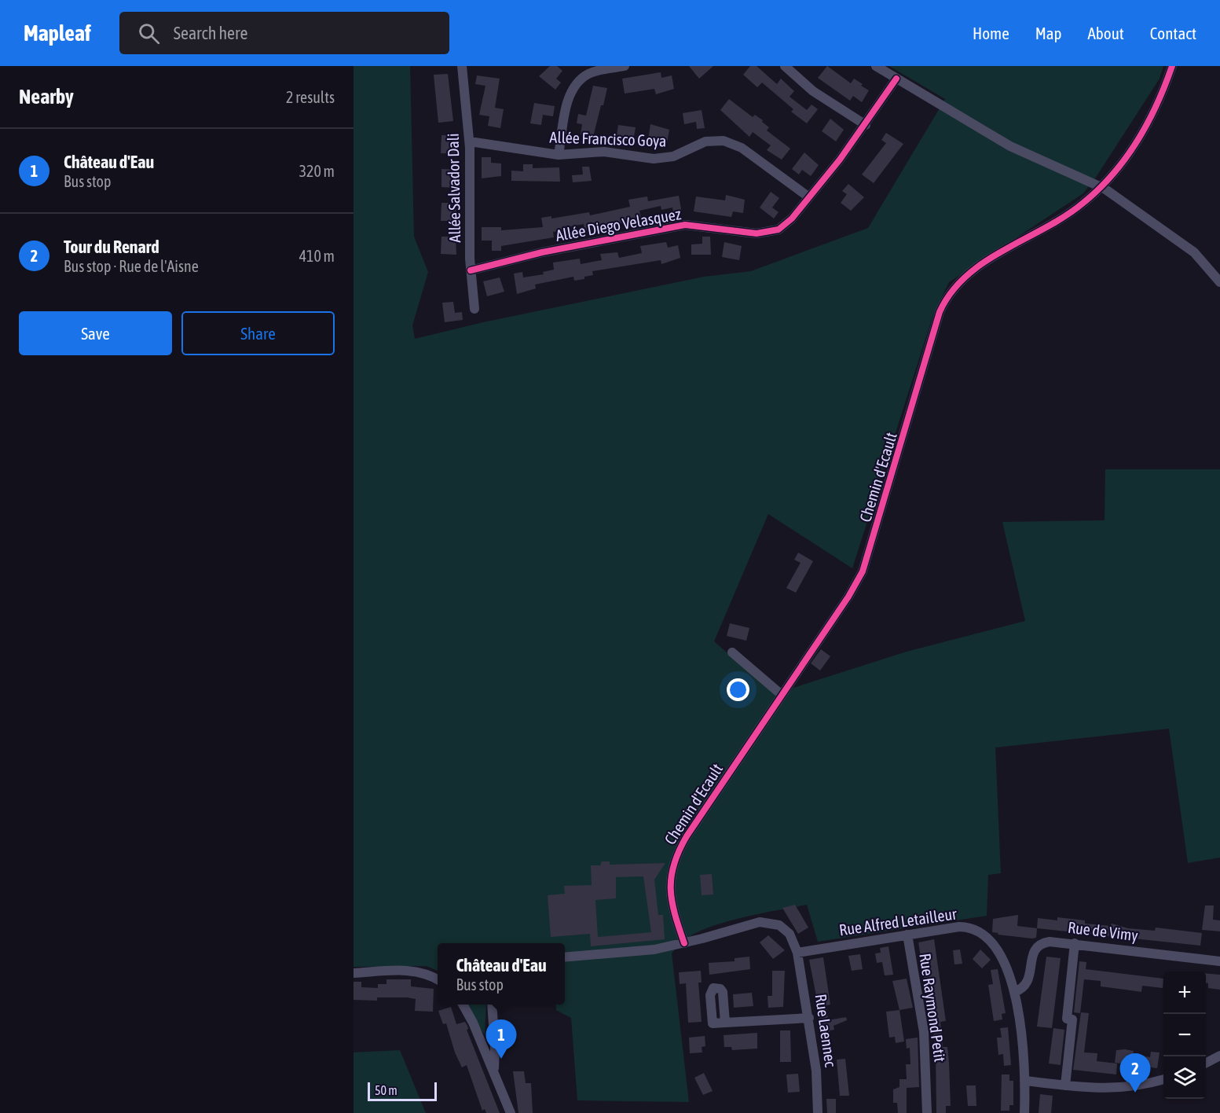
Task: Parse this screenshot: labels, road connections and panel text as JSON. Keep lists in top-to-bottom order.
{
  "streets": {
    "street": [
      "Allée Francisco Goya",
      "Allée Salvador Dali",
      "Allée Diego Velasquez",
      "Chemin d'Ecault",
      "Rue Alfred Letailleur",
      "Rue de Vimy",
      "Rue Raymond Petit",
      "Rue Laennec"
    ]
  },
  "crossings": [
    ["Allée Francisco Goya", "Allée Salvador Dali"],
    ["Allée Francisco Goya", "Allée Diego Velasquez"],
    ["Allée Salvador Dali", "Allée Diego Velasquez"],
    ["Chemin d'Ecault", "Rue Laennec"],
    ["Rue Alfred Letailleur", "Rue de Vimy"],
    ["Rue Alfred Letailleur", "Rue Raymond Petit"],
    ["Rue Alfred Letailleur", "Rue Laennec"]
  ],
  "scale_bar": "50 m",
  "page": {
    "header": "Mapleaf",
    "search": "Search here",
    "nav": [
      "Home",
      "Map",
      "About",
      "Contact"
    ],
    "heading": ["Nearby", "2 results"],
    "list": [
      {
        "mark": "1",
        "name": "Château d'Eau",
        "note": "Bus stop",
        "value": "320 m"
      },
      {
        "mark": "2",
        "name": "Tour du Renard",
        "note": "Bus stop · Rue de l'Aisne",
        "value": "410 m"
      }
    ],
    "buttons": ["Save", "Share"],
    "popup": ["Château d'Eau", "Bus stop"],
    "map_buttons": ["+", "−"],
    "pins": ["1", "2"],
    "scale": "50 m"
  }
}
